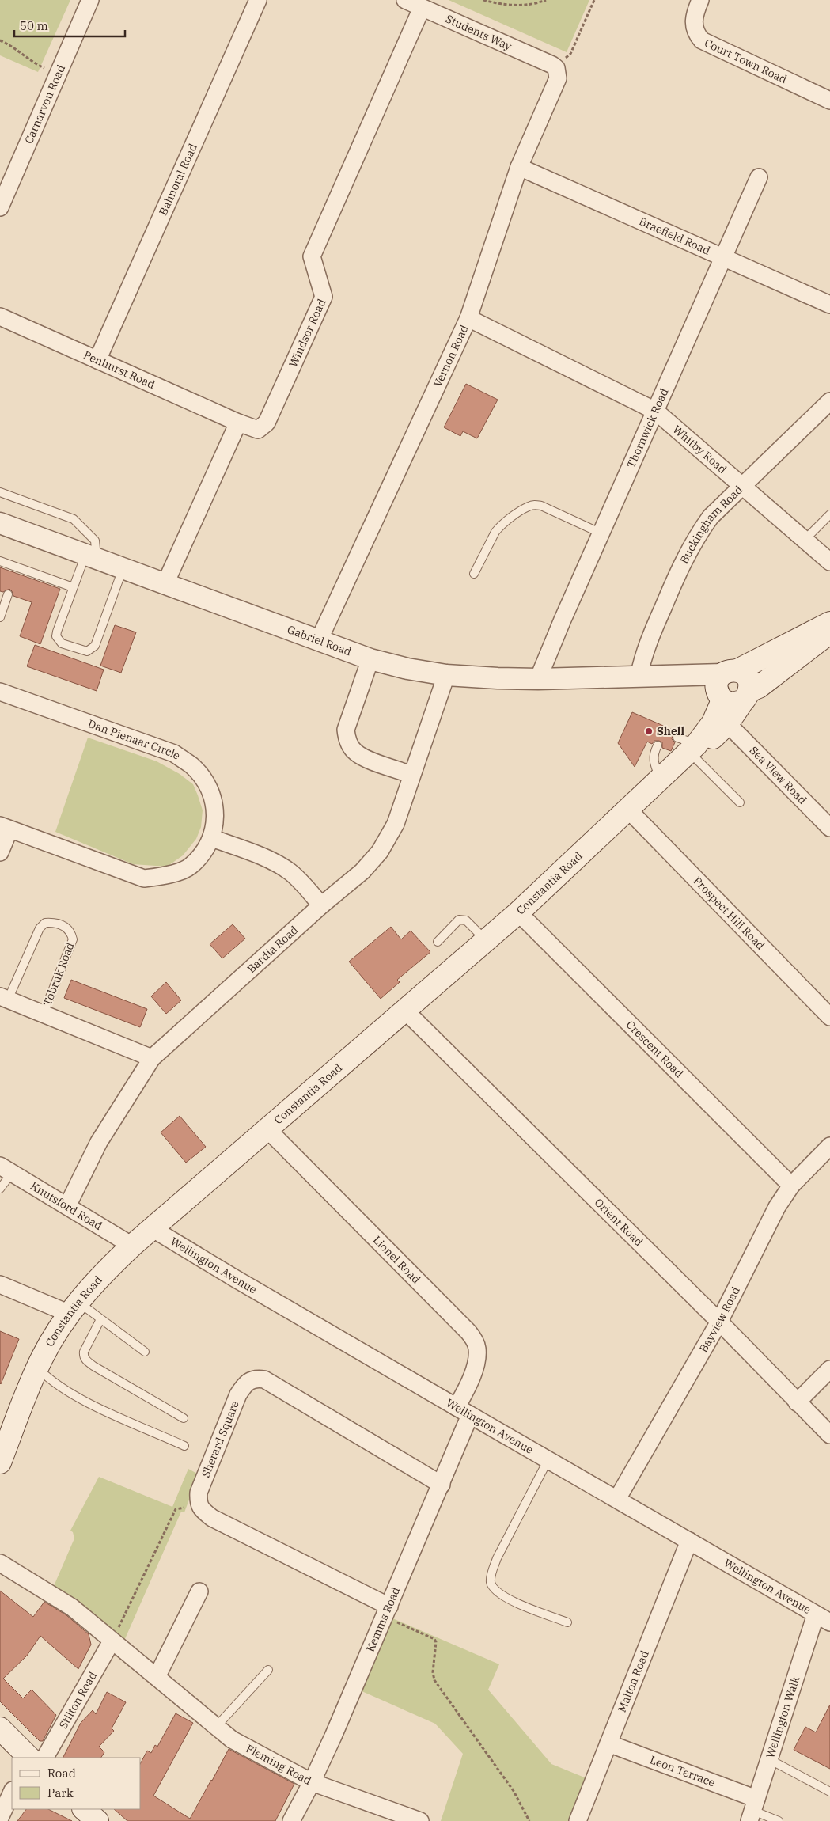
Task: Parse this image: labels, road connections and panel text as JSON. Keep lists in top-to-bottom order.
{
  "streets": {
    "main road": ["Constantia Road"],
    "street": [
      "Students Way",
      "Court Town Road",
      "Carnarvon Road",
      "Balmoral Road",
      "Braefield Road",
      "Windsor Road",
      "Vernon Road",
      "Penhurst Road",
      "Thornwick Road",
      "Whitby Road",
      "Buckingham Road",
      "Gabriel Road",
      "Dan Pienaar Circle",
      "Sea View Road",
      "Prospect Hill Road",
      "Bardia Road",
      "Tobruk Road",
      "Crescent Road",
      "Knutsford Road",
      "Orient Road",
      "Lionel Road",
      "Wellington Avenue",
      "Bayview Road",
      "Sherard Square",
      "Kemms Road",
      "Malton Road",
      "Stilton Road",
      "Wellington Walk",
      "Fleming Road",
      "Leon Terrace"
    ]
  },
  "crossings": [
    ["Students Way", "Windsor Road"],
    ["Students Way", "Vernon Road"],
    ["Balmoral Road", "Penhurst Road"],
    ["Braefield Road", "Vernon Road"],
    ["Braefield Road", "Thornwick Road"],
    ["Windsor Road", "Penhurst Road"],
    ["Vernon Road", "Whitby Road"],
    ["Vernon Road", "Gabriel Road"],
    ["Thornwick Road", "Whitby Road"],
    ["Thornwick Road", "Gabriel Road"],
    ["Whitby Road", "Buckingham Road"],
    ["Buckingham Road", "Gabriel Road"],
    ["Gabriel Road", "Constantia Road"],
    ["Gabriel Road", "Bardia Road"],
    ["Sea View Road", "Constantia Road"],
    ["Constantia Road", "Prospect Hill Road"],
    ["Constantia Road", "Crescent Road"],
    ["Constantia Road", "Knutsford Road"],
    ["Constantia Road", "Orient Road"],
    ["Constantia Road", "Lionel Road"],
    ["Constantia Road", "Wellington Avenue"],
    ["Bardia Road", "Tobruk Road"],
    ["Bardia Road", "Knutsford Road"],
    ["Crescent Road", "Bayview Road"],
    ["Orient Road", "Bayview Road"],
    ["Lionel Road", "Wellington Avenue"],
    ["Lionel Road", "Kemms Road"],
    ["Wellington Avenue", "Bayview Road"],
    ["Wellington Avenue", "Kemms Road"],
    ["Wellington Avenue", "Malton Road"],
    ["Wellington Avenue", "Wellington Walk"],
    ["Sherard Square", "Kemms Road"],
    ["Kemms Road", "Fleming Road"],
    ["Malton Road", "Leon Terrace"],
    ["Stilton Road", "Fleming Road"],
    ["Wellington Walk", "Leon Terrace"]
  ],
  "places": ["Shell"],
  "legend": ["Road", "Park"],
  "scale_bar": "50 m"
}
